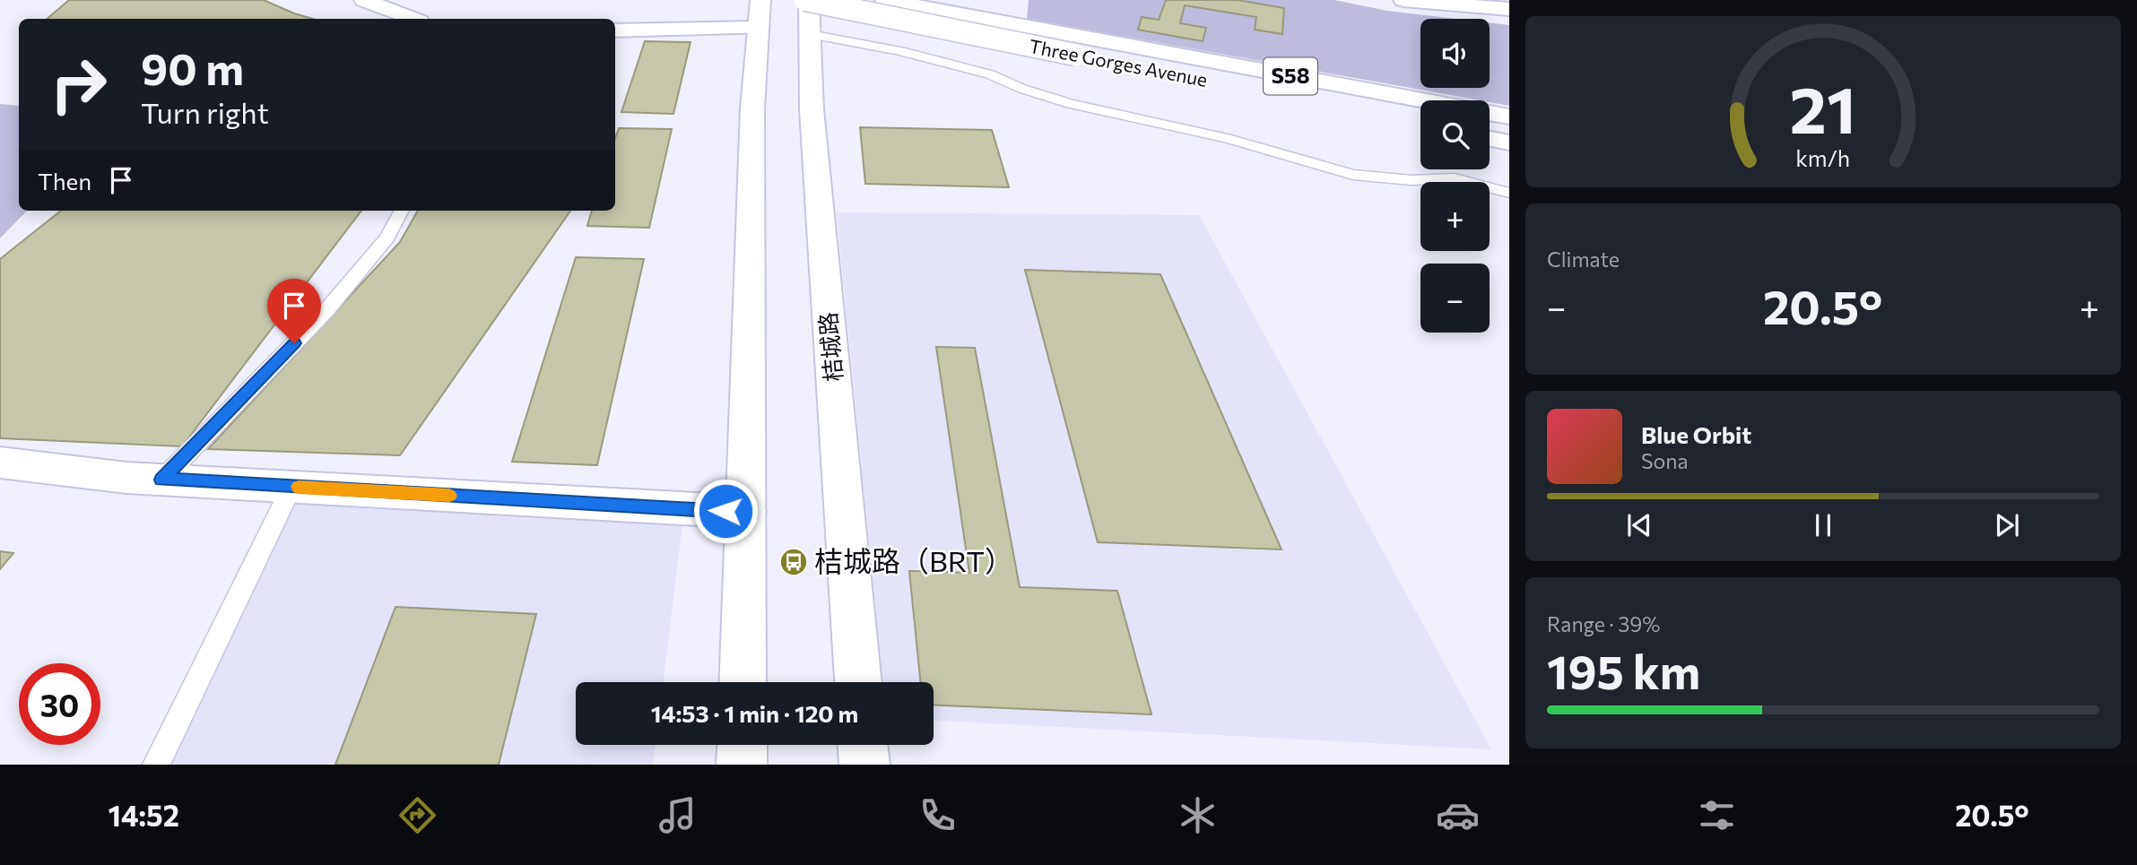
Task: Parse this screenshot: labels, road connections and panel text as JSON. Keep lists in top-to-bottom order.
{
  "streets": {
    "main road": ["Three Gorges Avenue", "S58", "桔城路"]
  },
  "crossings": [
    ["Three Gorges Avenue", "桔城路"]
  ],
  "places": {
    "bus stop": ["桔城路（BRT）"]
  },
  "page": {
    "map_buttons": ["+", "−"],
    "turn": ["90 m", "Turn right"],
    "then": "Then",
    "tile": [
      "Climate",
      ["Range · 39%", "195 km"]
    ],
    "heat": ["−", "20.5°", "+"],
    "song": ["Blue Orbit", "Sona"],
    "limit": "30",
    "trip": "14:53 · 1 min · 120 m",
    "tabs": ["14:52", "20.5°"],
    "gauge": ["21", "km/h"]
  }
}
